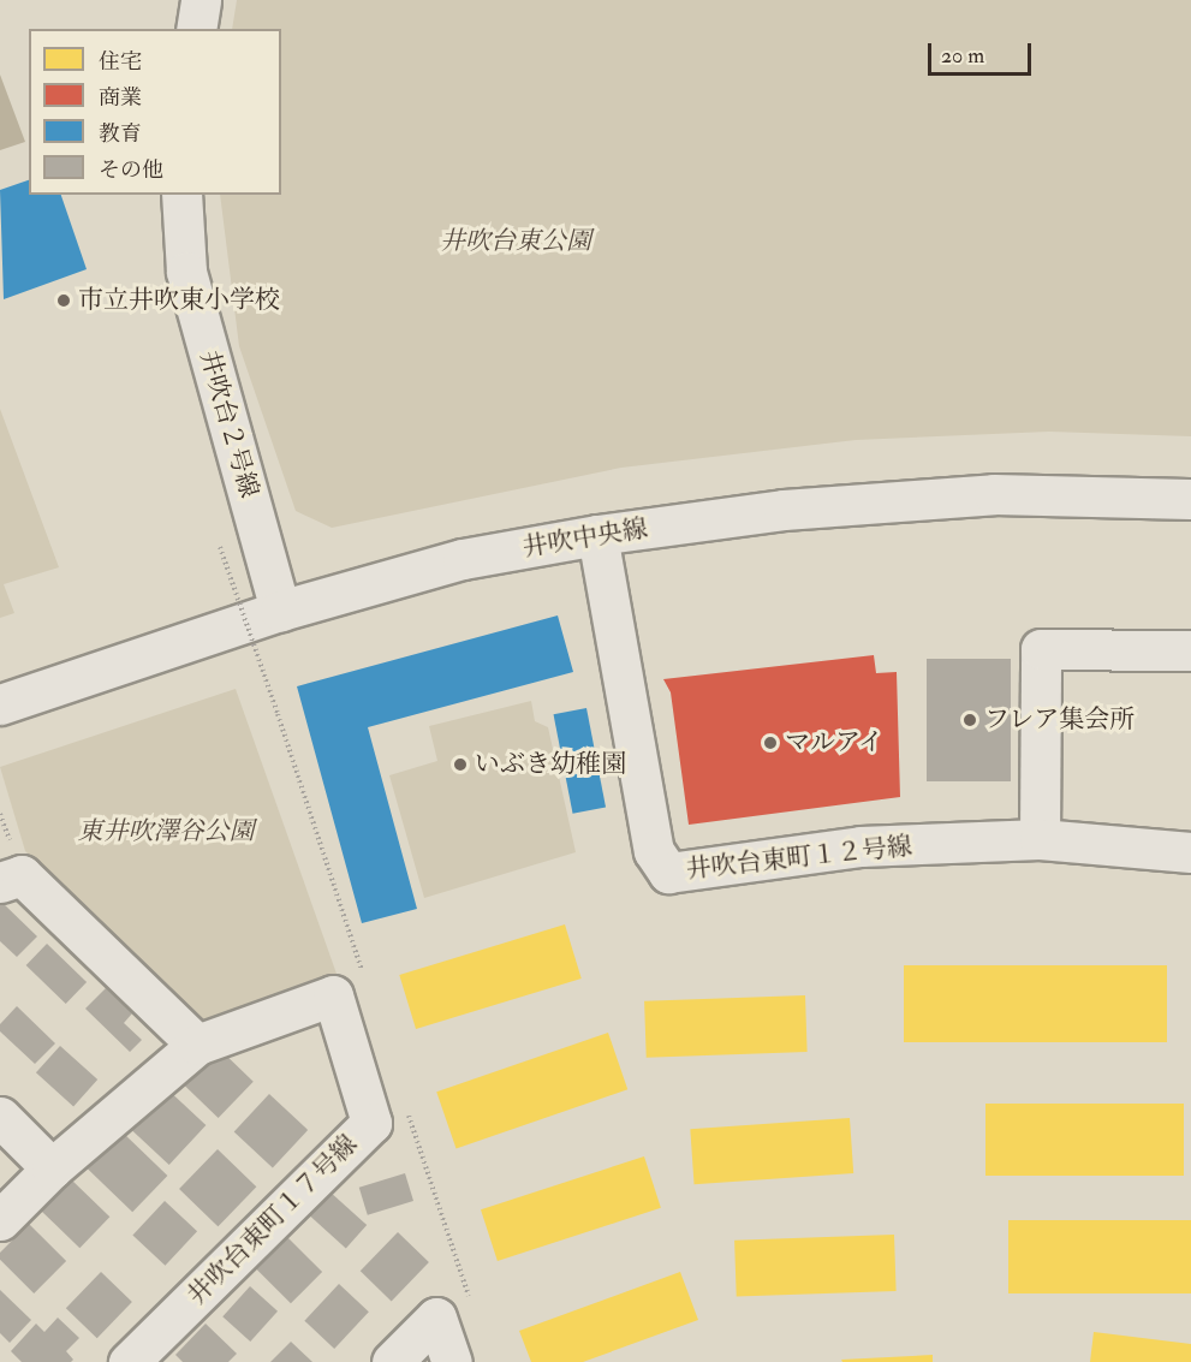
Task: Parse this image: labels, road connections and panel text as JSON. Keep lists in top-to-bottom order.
{
  "streets": {
    "street": [
      "井吹台２号線",
      "井吹中央線",
      "井吹台東町１２号線",
      "井吹台東町１７号線"
    ]
  },
  "crossings": [
    ["井吹台２号線", "井吹中央線"],
    ["井吹中央線", "井吹台東町１２号線"]
  ],
  "parks": ["井吹台東公園", "東井吹澤谷公園"],
  "places": [
    "市立井吹東小学校",
    "フレア集会所",
    "マルアイ",
    "いぶき幼稚園"
  ],
  "legend": [
    "住宅",
    "商業",
    "教育",
    "その他"
  ],
  "scale_bar": "20 m"
}
